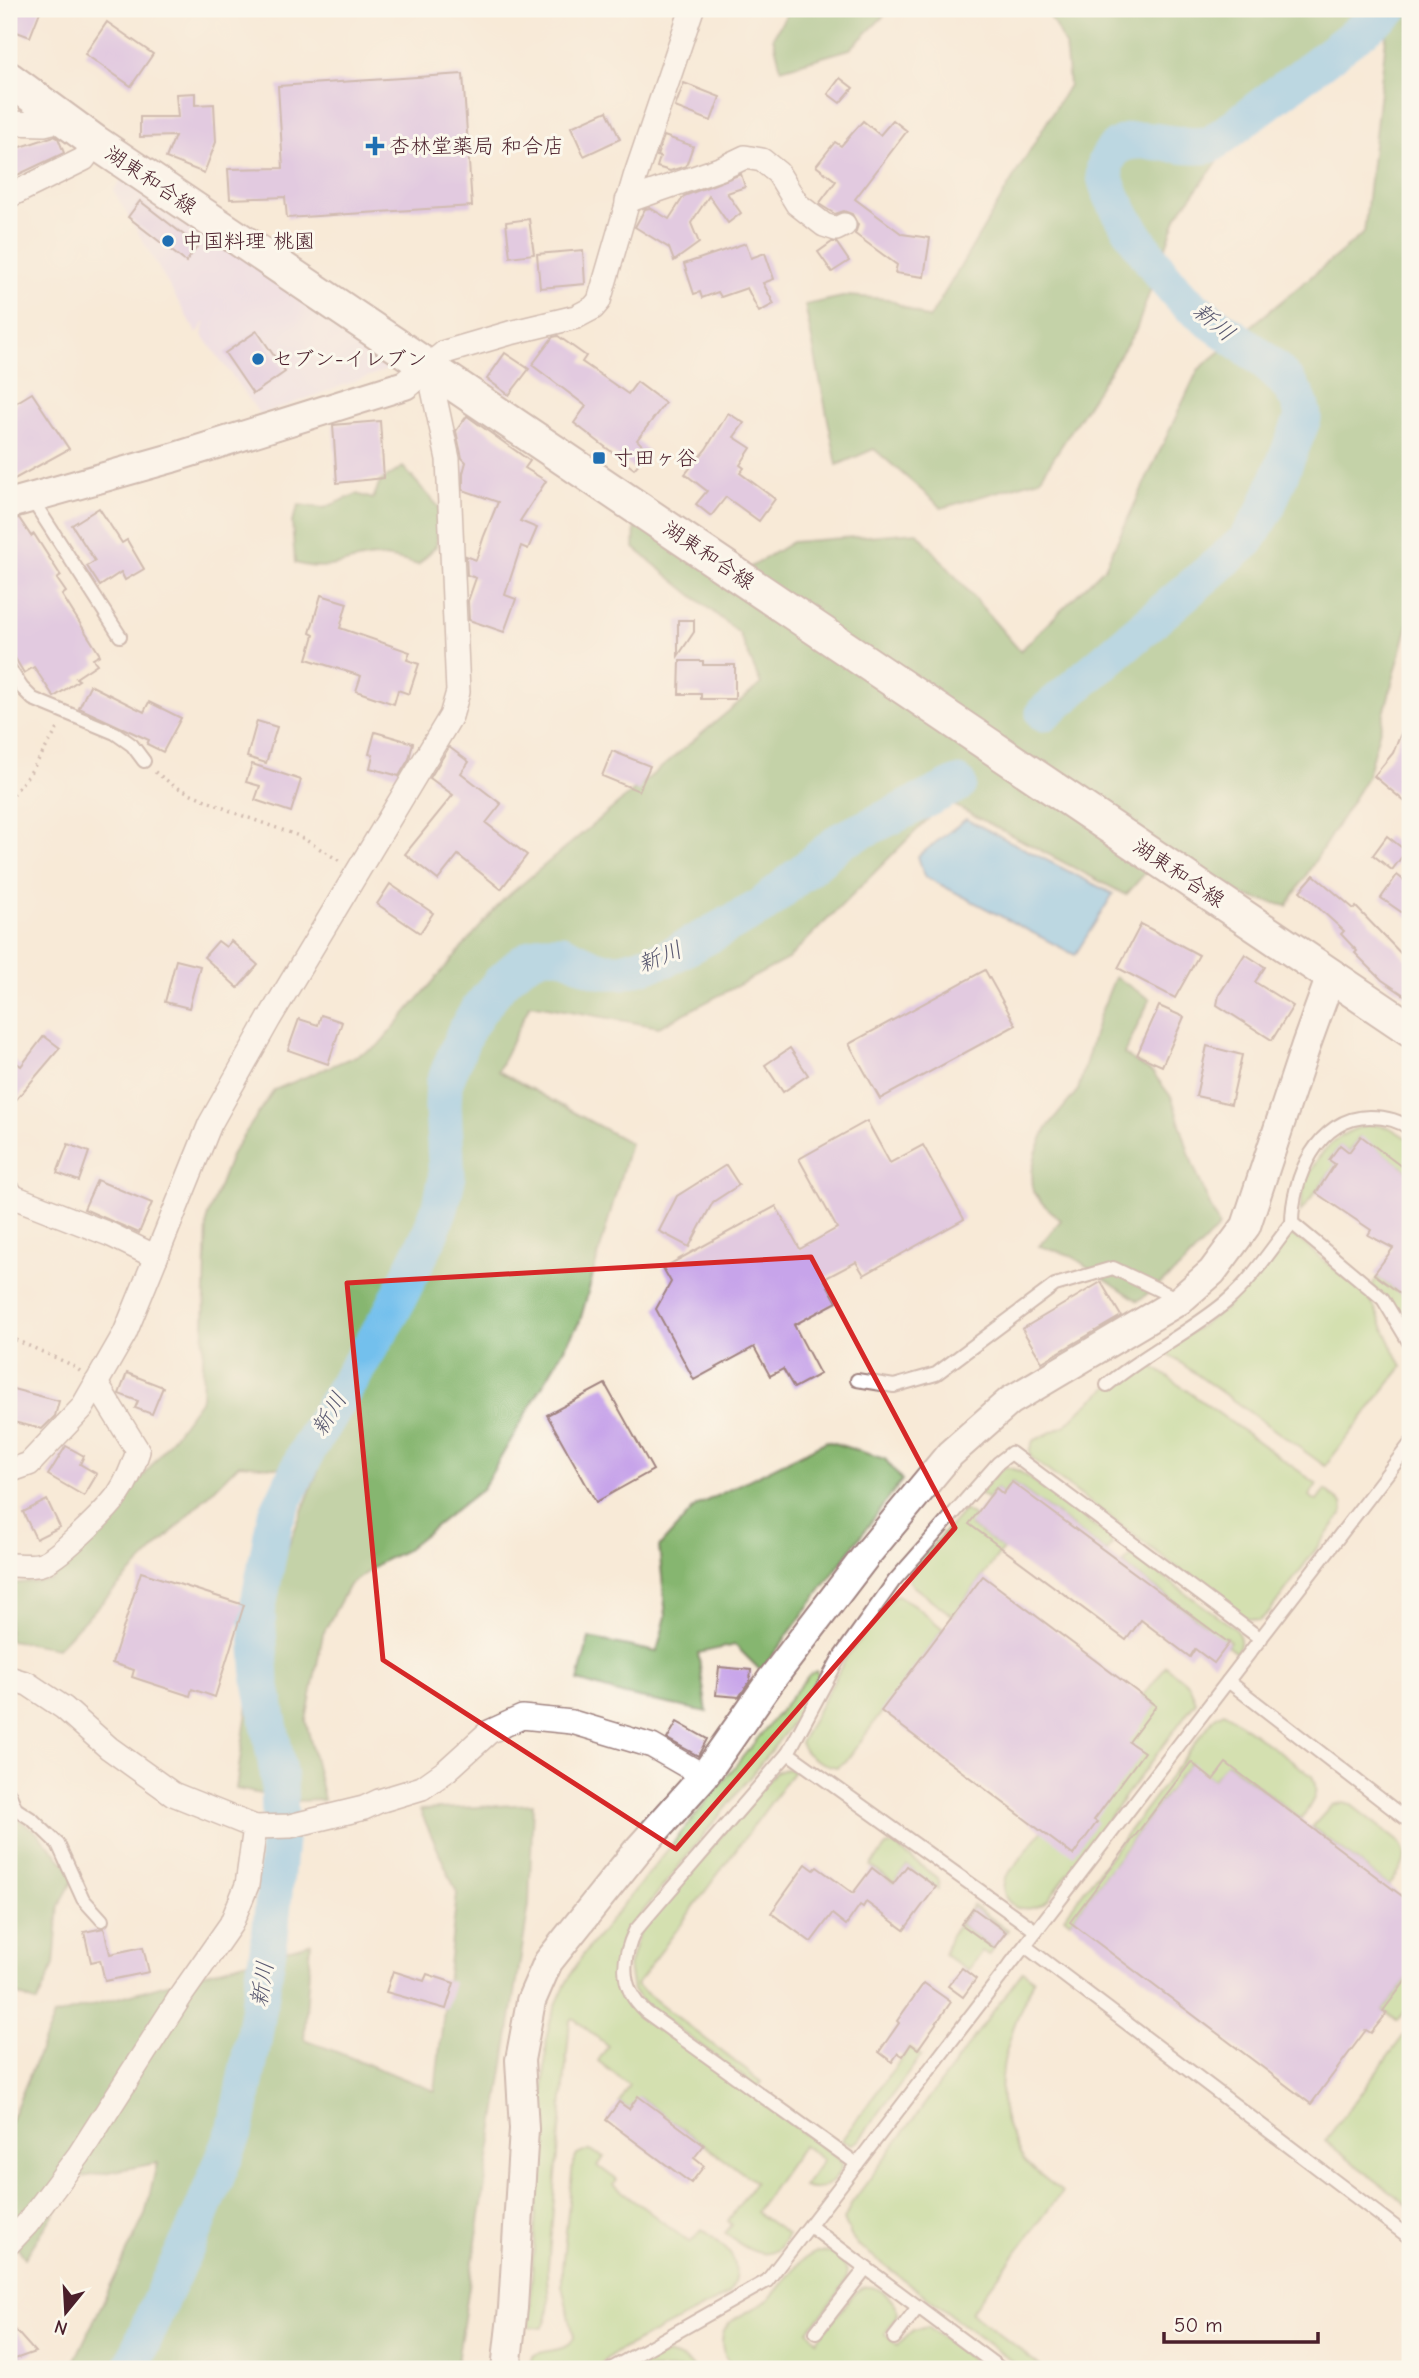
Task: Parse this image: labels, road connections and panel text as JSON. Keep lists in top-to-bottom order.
{
  "streets": {
    "main road": ["湖東和合線"]
  },
  "water": ["新川"],
  "places": {
    "health": ["杏林堂薬局 和合店"],
    "other": ["中国料理 桃園", "セブン-イレブン"],
    "transit": ["寸田ヶ谷"]
  },
  "scale_bar": "50 m",
  "north": "bottom"
}
